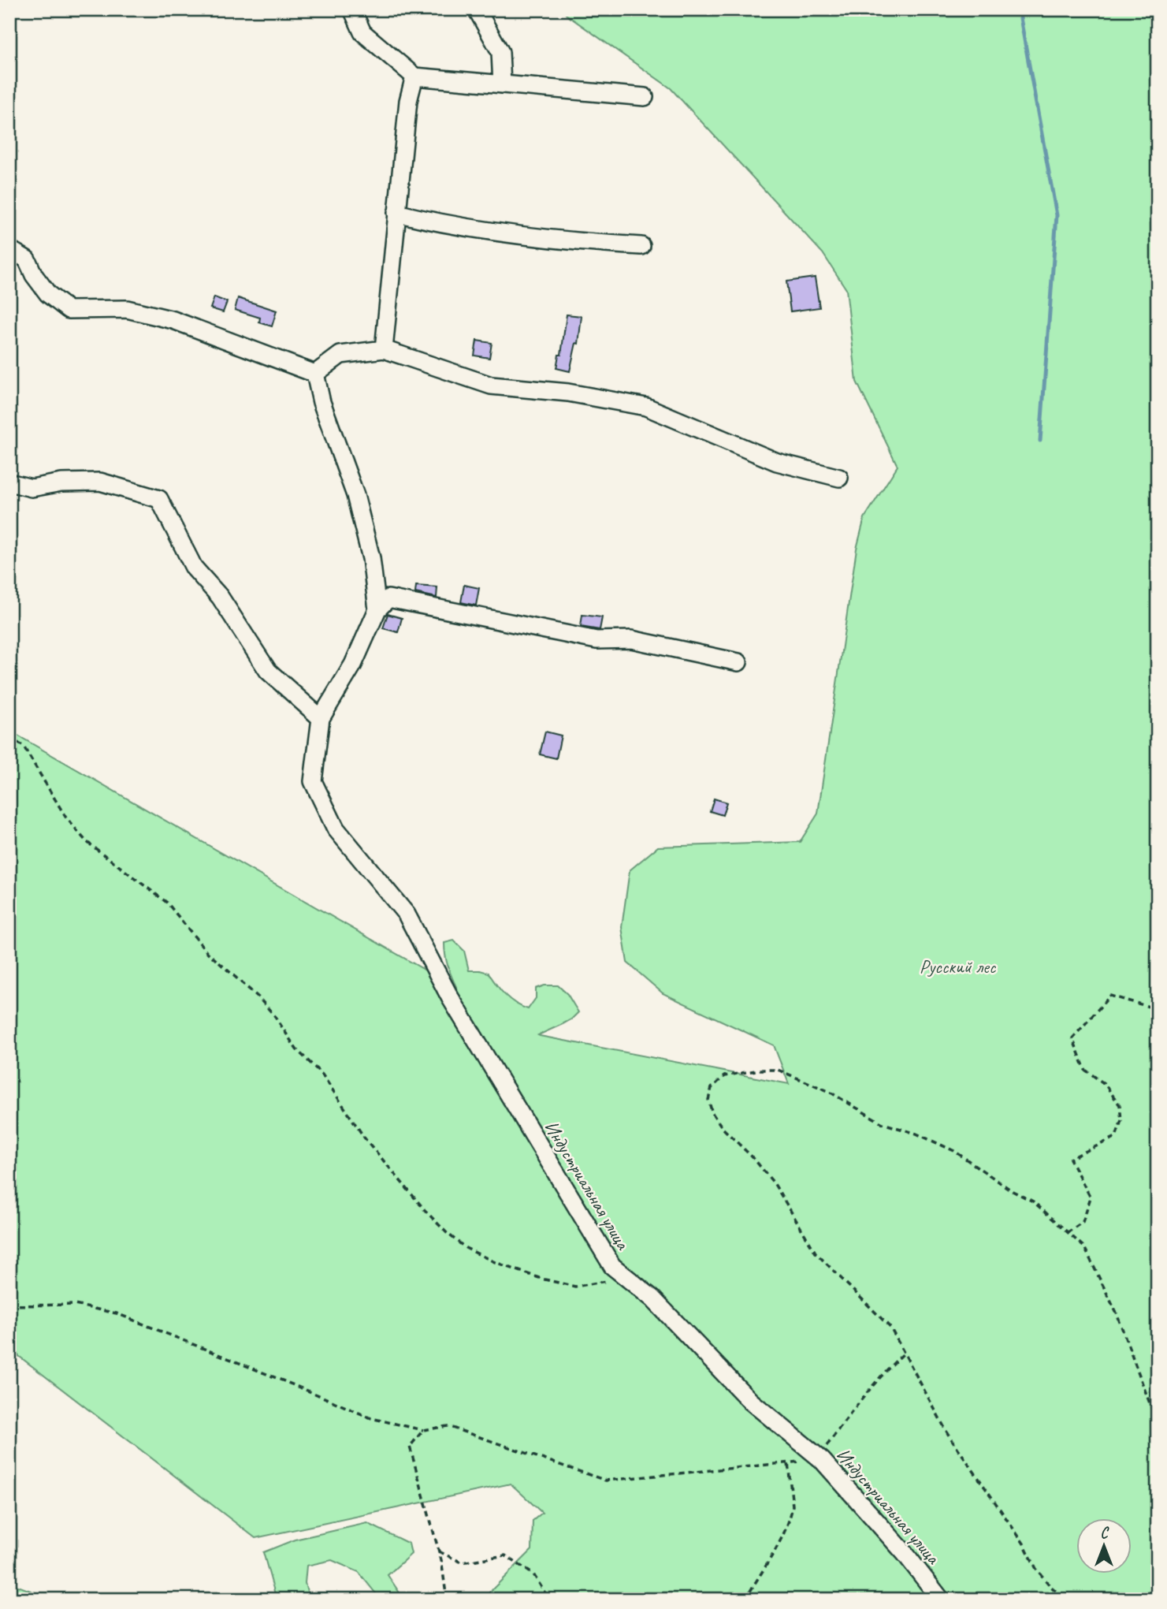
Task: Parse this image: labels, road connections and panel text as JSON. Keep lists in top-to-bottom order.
{
  "streets": {
    "street": ["Индустриальная улица"]
  },
  "parks": ["Русский лес"],
  "north": "top"
}
